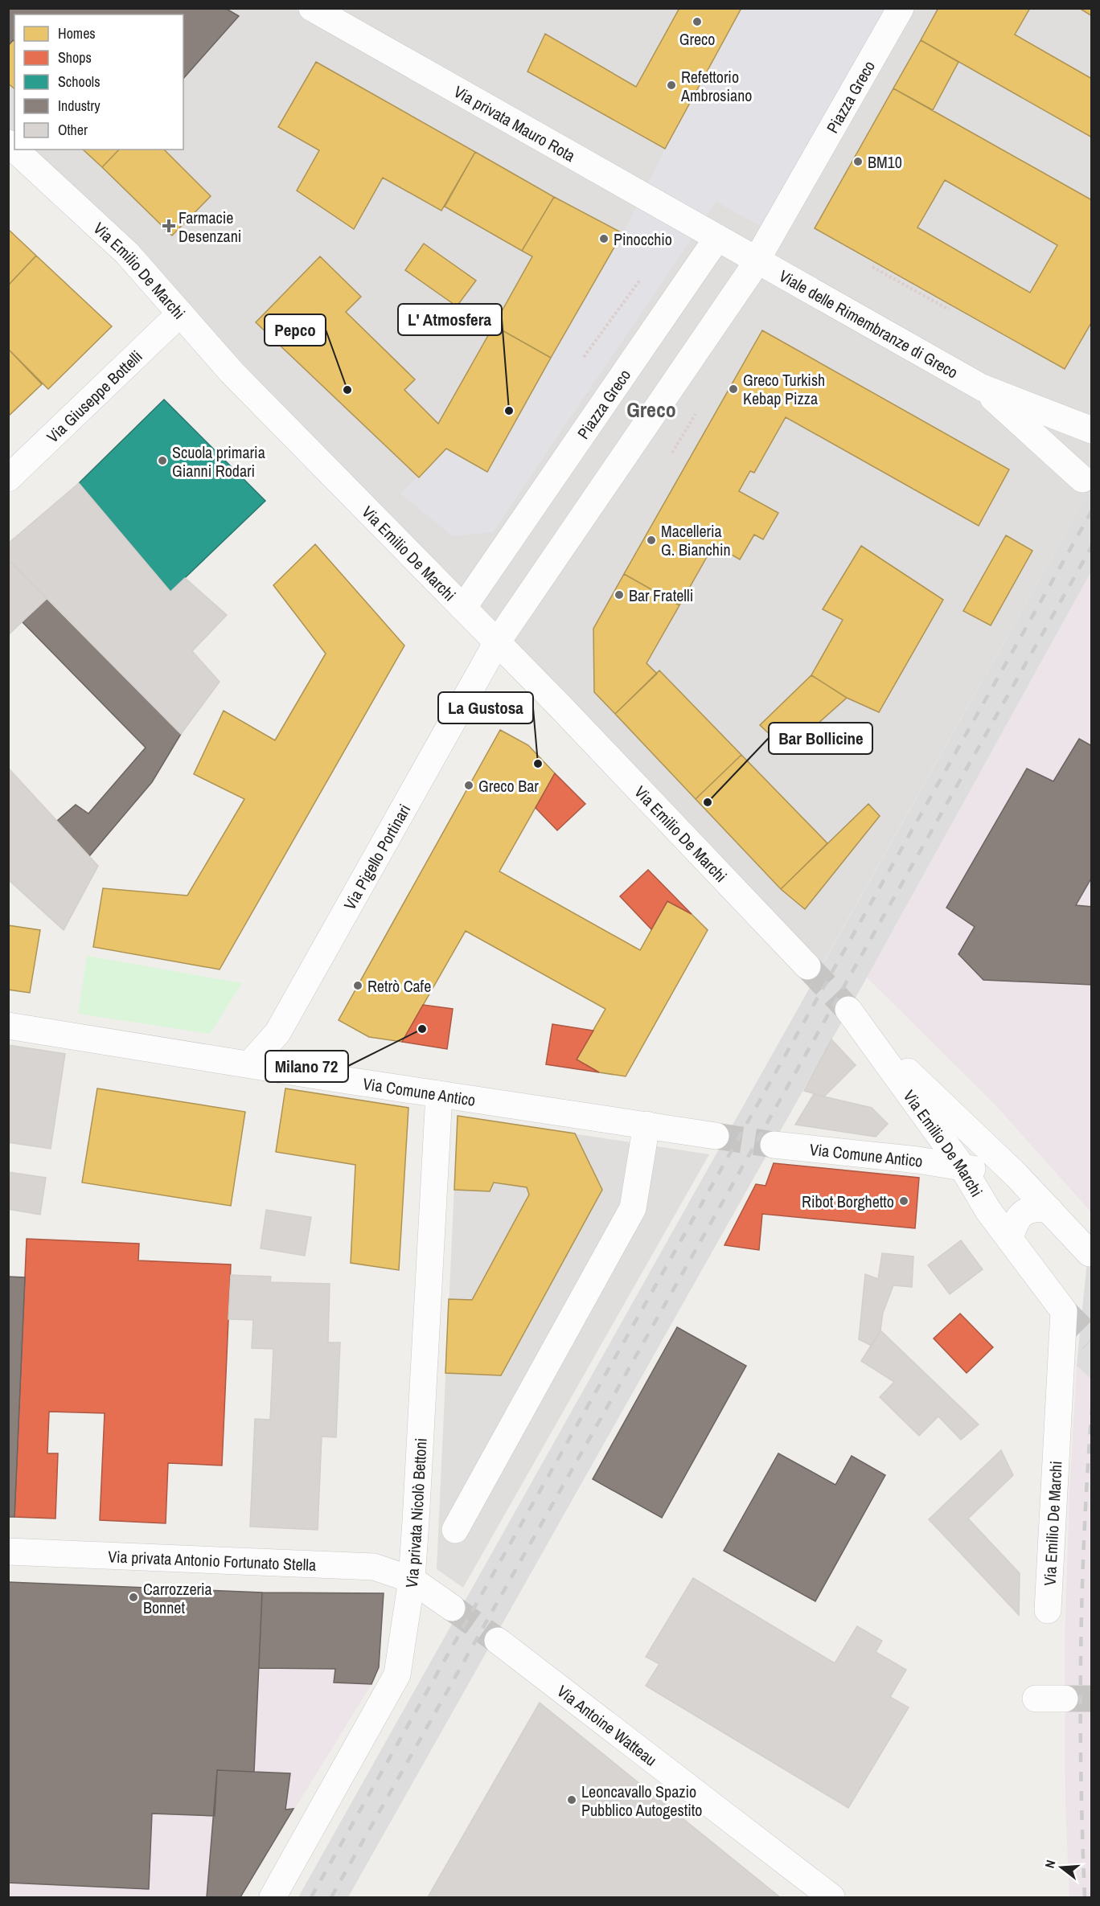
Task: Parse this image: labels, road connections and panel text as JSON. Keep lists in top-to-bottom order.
{
  "streets": {
    "street": [
      "Piazza Greco",
      "Via privata Mauro Rota",
      "Via Emilio De Marchi",
      "Viale delle Rimembranze di Greco",
      "Via Giuseppe Bottelli",
      "Via Pigello Portinari",
      "Via Comune Antico",
      "Via privata Nicolò Bettoni",
      "Via privata Antonio Fortunato Stella",
      "Via Antoine Watteau"
    ]
  },
  "crossings": [
    ["Piazza Greco", "Via privata Mauro Rota"],
    ["Piazza Greco", "Via Emilio De Marchi"],
    ["Piazza Greco", "Viale delle Rimembranze di Greco"],
    ["Piazza Greco", "Via Pigello Portinari"],
    ["Via Emilio De Marchi", "Via Giuseppe Bottelli"],
    ["Via Emilio De Marchi", "Via Pigello Portinari"],
    ["Via Emilio De Marchi", "Via Comune Antico"],
    ["Via Pigello Portinari", "Via Comune Antico"],
    ["Via Comune Antico", "Via privata Nicolò Bettoni"],
    ["Via privata Nicolò Bettoni", "Via privata Antonio Fortunato Stella"]
  ],
  "districts": ["Greco"],
  "places": {
    "other": [
      "Greco",
      "Refettorio Ambrosiano",
      "BM10",
      "Pinocchio",
      "Greco Turkish Kebap Pizza",
      "Pepco",
      "L' Atmosfera",
      "Scuola primaria Gianni Rodari",
      "Macelleria G. Bianchin",
      "Bar Fratelli",
      "La Gustosa",
      "Greco Bar",
      "Bar Bollicine",
      "Retrò Cafe",
      "Milano 72",
      "Ribot Borghetto",
      "Carrozzeria Bonnet",
      "Leoncavallo Spazio Pubblico Autogestito"
    ],
    "health": ["Farmacie Desenzani"]
  },
  "legend": [
    "Homes",
    "Shops",
    "Schools",
    "Industry",
    "Other"
  ],
  "north": "left"
}
